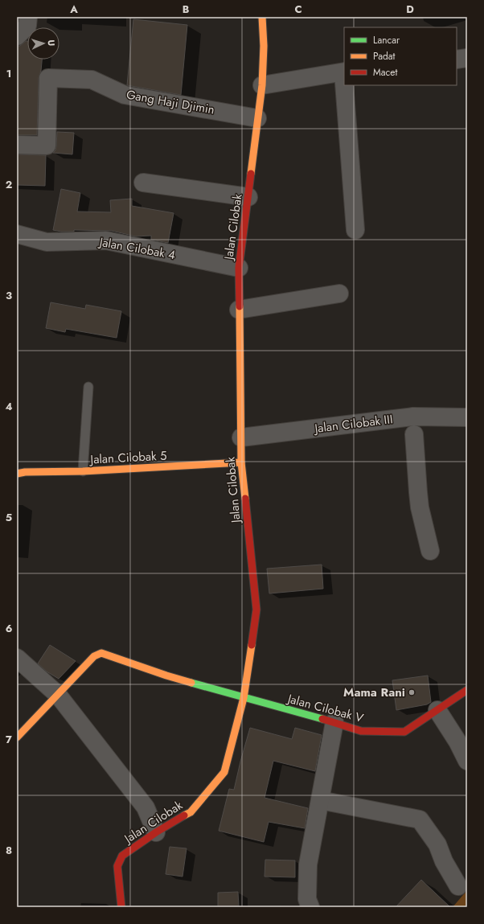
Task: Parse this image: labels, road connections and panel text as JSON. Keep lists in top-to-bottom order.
{
  "streets": {
    "street": [
      "Gang Haji Djimin",
      "Jalan Cilobak",
      "Jalan Cilobak 4",
      "Jalan Cilobak III",
      "Jalan Cilobak 5",
      "Jalan Cilobak V"
    ]
  },
  "crossings": [
    ["Gang Haji Djimin", "Jalan Cilobak"],
    ["Jalan Cilobak", "Jalan Cilobak 4"],
    ["Jalan Cilobak", "Jalan Cilobak III"],
    ["Jalan Cilobak", "Jalan Cilobak 5"],
    ["Jalan Cilobak", "Jalan Cilobak V"]
  ],
  "places": ["Mama Rani"],
  "legend": ["Lancar", "Padat", "Macet"],
  "north": "right",
  "grid": {
    "columns": [
      "A",
      "B",
      "C",
      "D"
    ],
    "rows": [
      "1",
      "2",
      "3",
      "4",
      "5",
      "6",
      "7",
      "8"
    ]
  }
}
